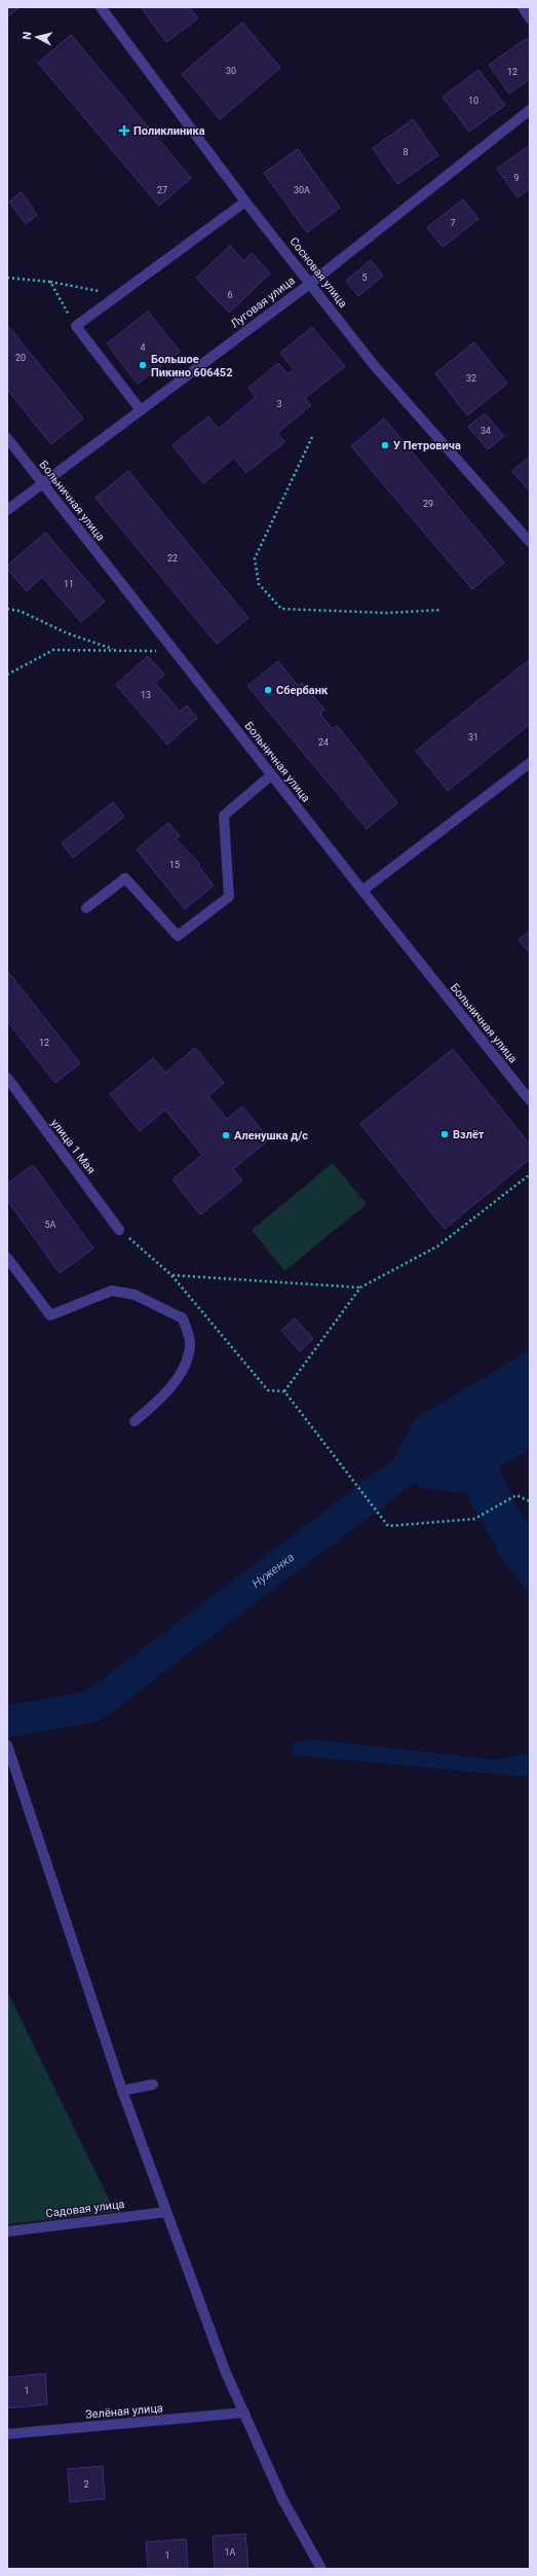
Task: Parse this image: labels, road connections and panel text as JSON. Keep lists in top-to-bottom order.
{
  "streets": {
    "street": [
      "Сосновая улица",
      "Луговая улица",
      "Больничная улица",
      "улица 1 Мая",
      "Садовая улица",
      "Зелёная улица"
    ]
  },
  "crossings": [
    ["Сосновая улица", "Луговая улица"],
    ["Луговая улица", "Больничная улица"]
  ],
  "water": ["Нуженка"],
  "places": {
    "health": ["Поликлиника"],
    "other": [
      "Большое Пикино 606452",
      "У Петровича",
      "Сбербанк",
      "Взлёт",
      "Аленушка д/с"
    ]
  },
  "house_numbers": [
    "30",
    "12",
    "10",
    "8",
    "9",
    "27",
    "30А",
    "7",
    "5",
    "6",
    "4",
    "20",
    "32",
    "3",
    "34",
    "29",
    "22",
    "11",
    "13",
    "31",
    "24",
    "15",
    "12",
    "5А",
    "1",
    "2",
    "1А",
    "1"
  ],
  "north": "left"
}
